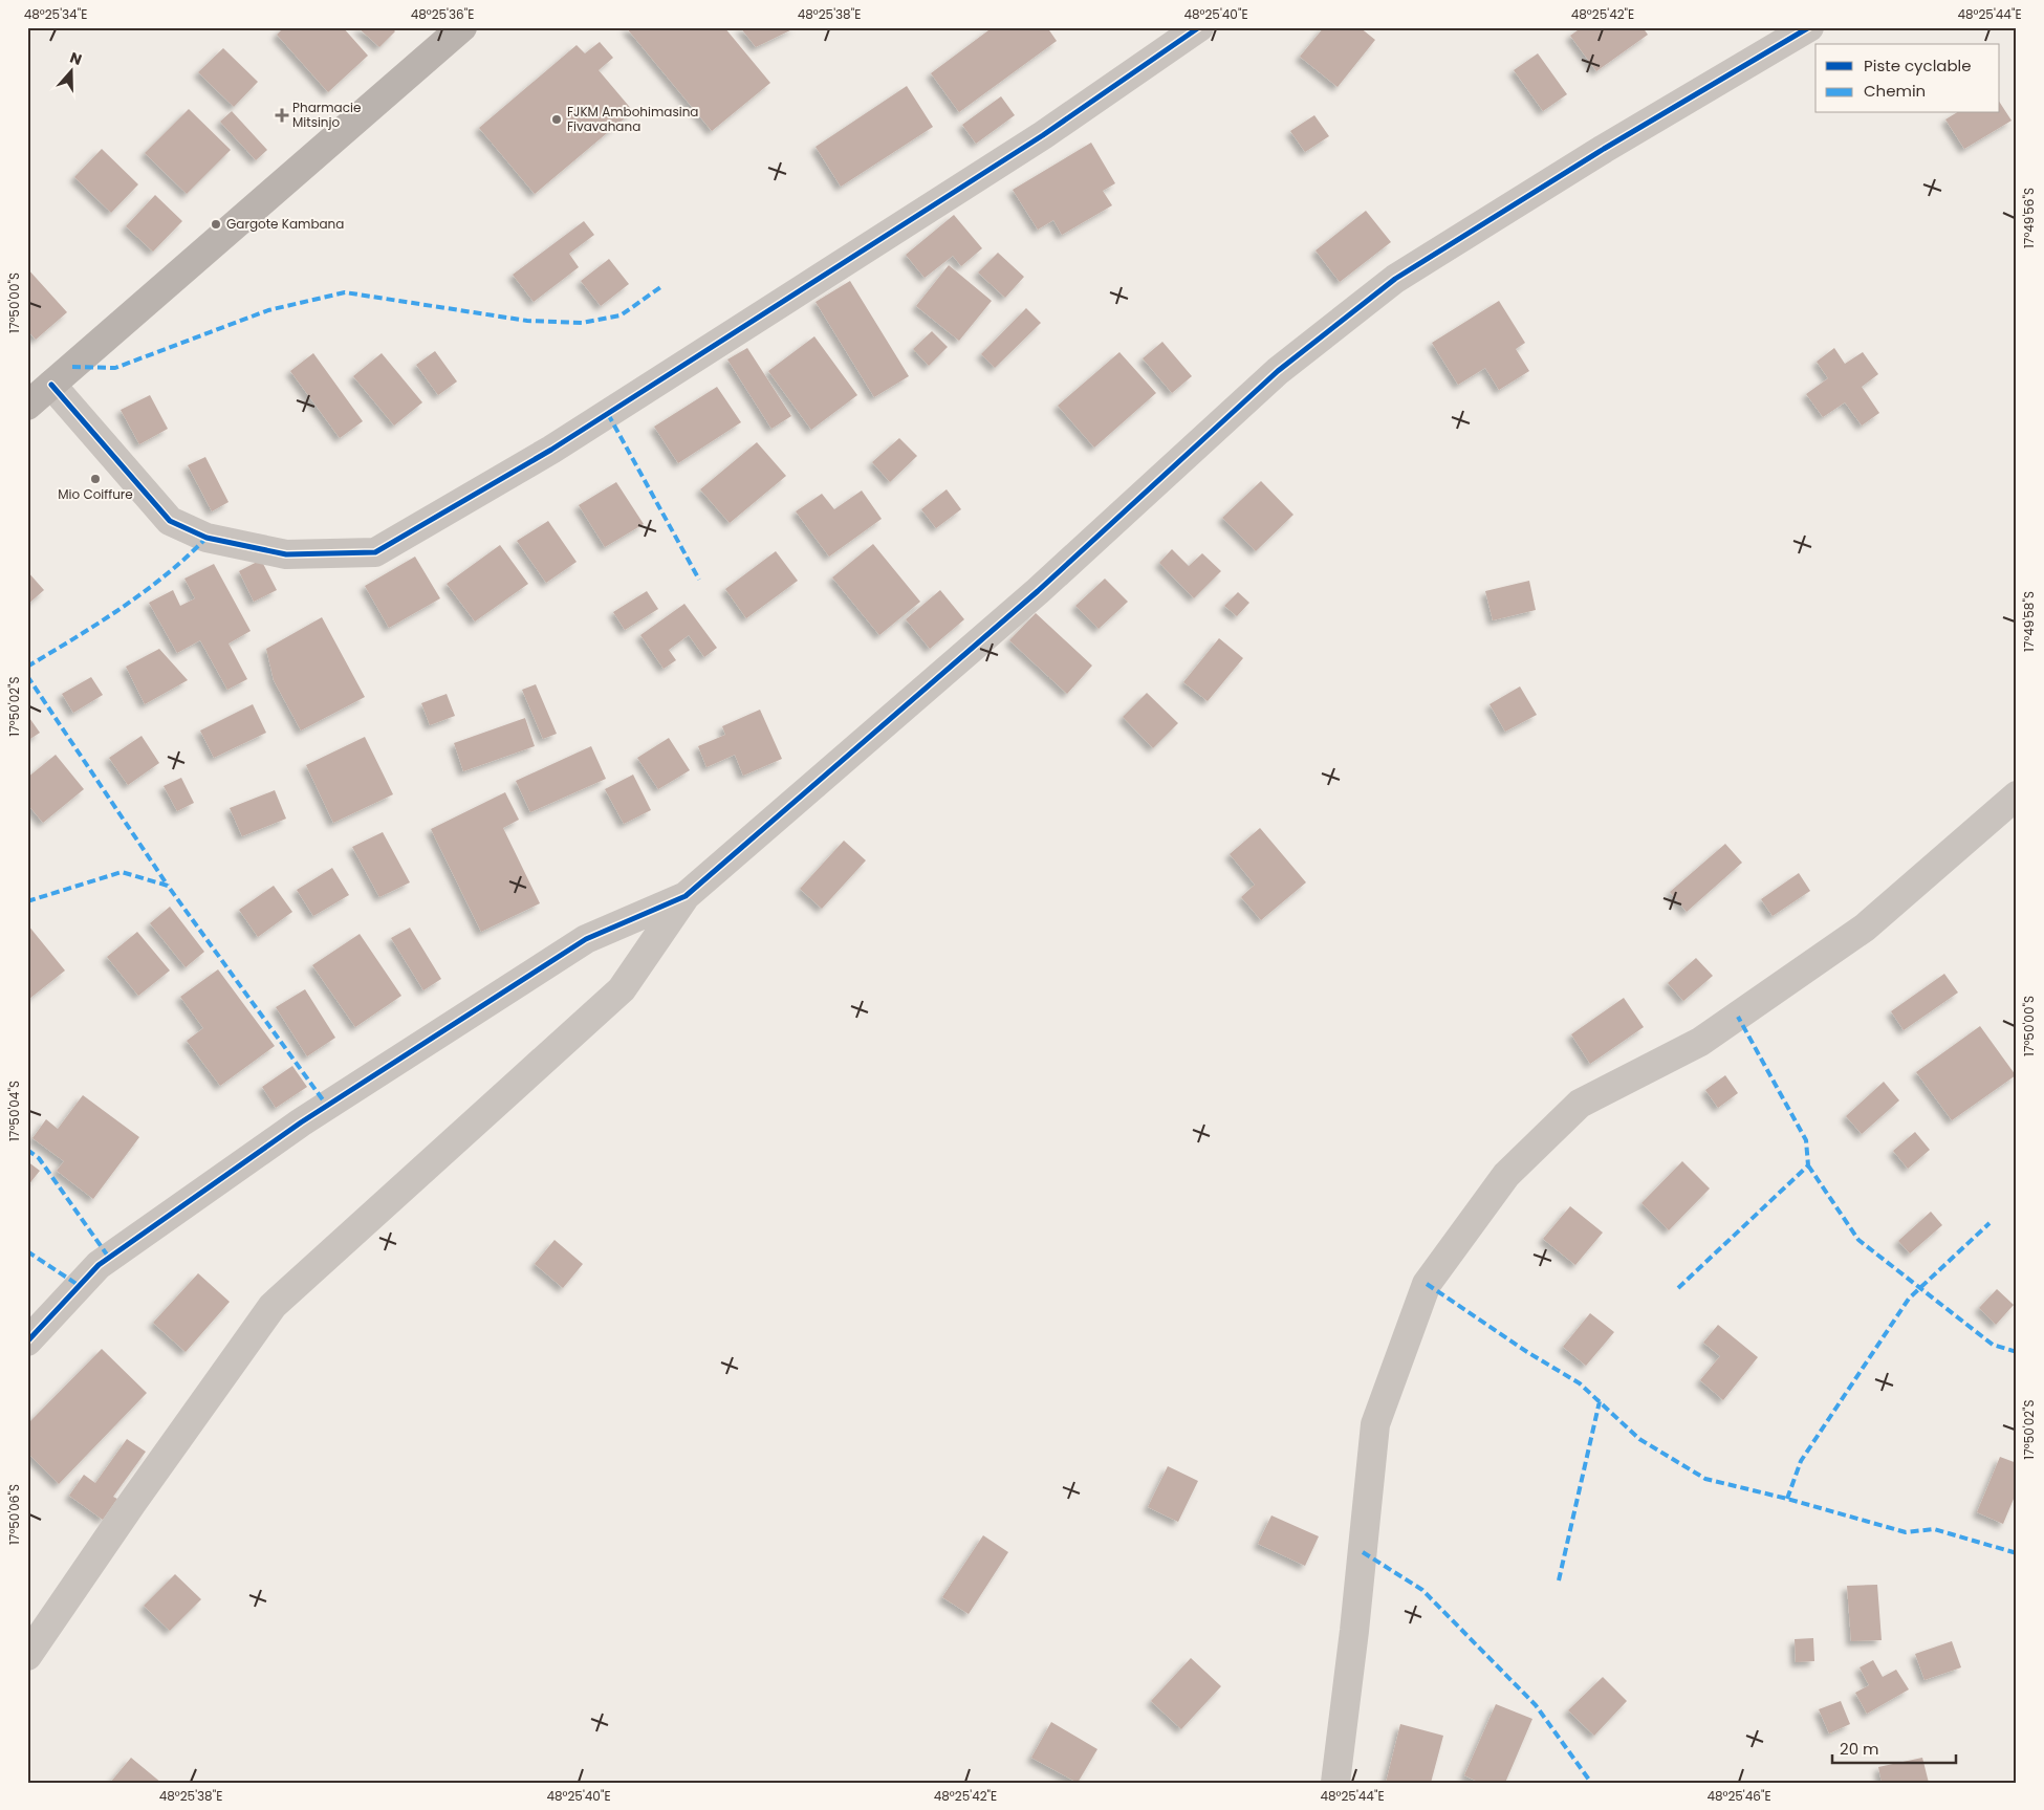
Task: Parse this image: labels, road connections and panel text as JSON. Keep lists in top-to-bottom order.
{
  "places": {
    "health": ["Pharmacie Mitsinjo"],
    "other": ["FJKM Ambohimasina Fivavahana", "Gargote Kambana", "Mio Coiffure"]
  },
  "legend": ["Piste cyclable", "Chemin"],
  "scale_bar": "20 m",
  "north": "top",
  "coordinates": [
    "48°25'34\"E",
    "48°25'36\"E",
    "48°25'38\"E",
    "48°25'40\"E",
    "48°25'42\"E",
    "48°25'44\"E",
    "17°49'56\"S",
    "17°50'00\"S",
    "17°49'58\"S",
    "17°50'02\"S",
    "17°50'04\"S",
    "17°50'06\"S",
    "48°25'46\"E"
  ]
}
